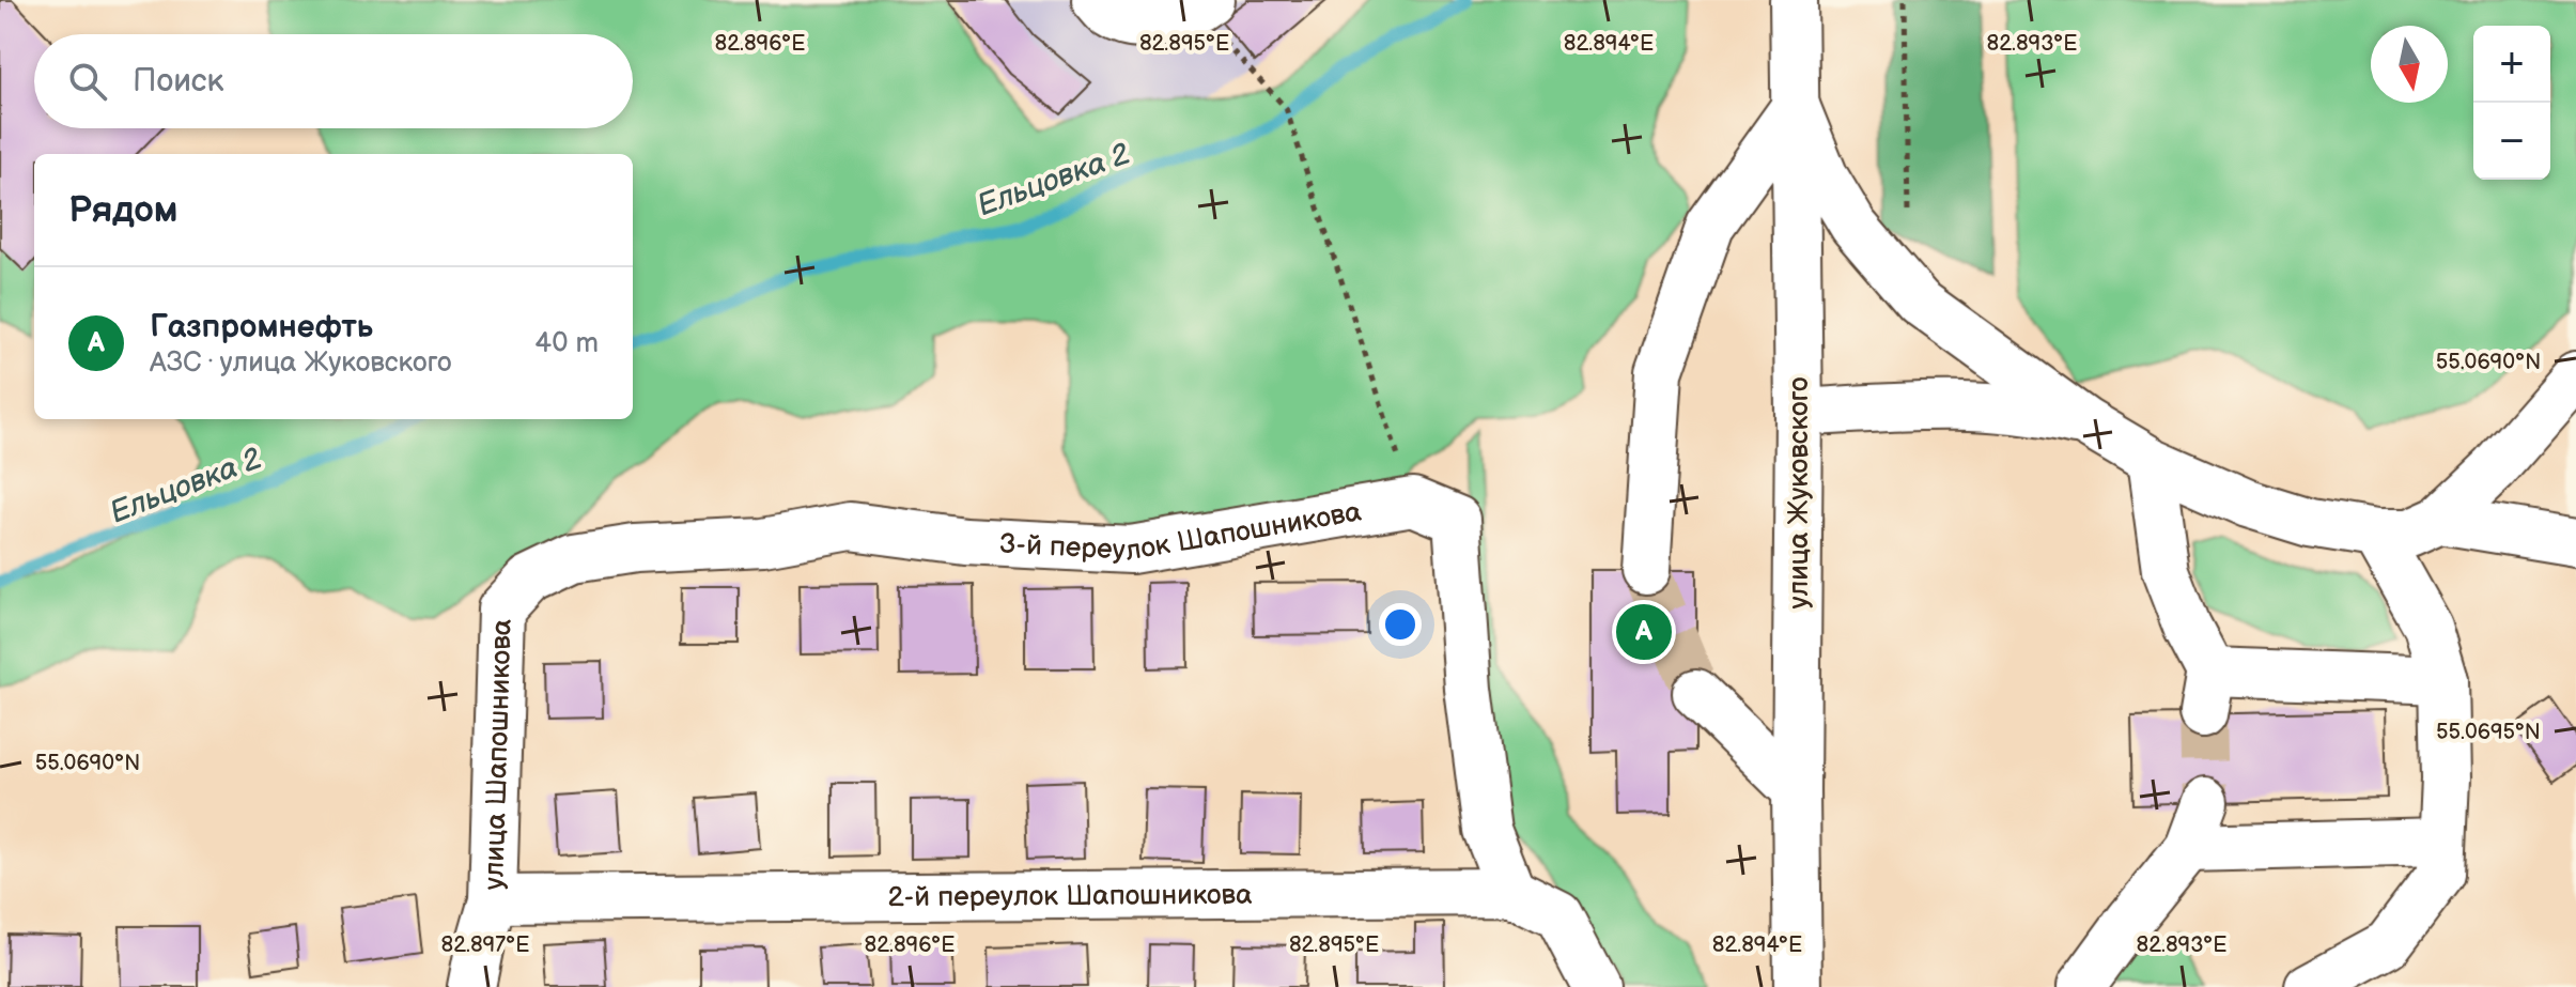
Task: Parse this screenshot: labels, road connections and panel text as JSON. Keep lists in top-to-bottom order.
{
  "streets": {
    "street": [
      "улица Жуковского",
      "3-й переулок Шапошникова",
      "улица Шапошникова",
      "2-й переулок Шапошникова"
    ]
  },
  "crossings": [
    ["3-й переулок Шапошникова", "улица Шапошникова"],
    ["улица Шапошникова", "2-й переулок Шапошникова"]
  ],
  "water": ["Ельцовка 2"],
  "north": "bottom",
  "page": {
    "map_buttons": ["+", "−"],
    "search": "Поиск",
    "heading": "Рядом",
    "list": [
      {
        "mark": "A",
        "name": "Газпромнефть",
        "note": "АЗС · улица Жуковского",
        "value": "40 m"
      }
    ],
    "pins": "A"
  },
  "coordinates": [
    "82.896°E",
    "82.895°E",
    "82.894°E",
    "82.893°E",
    "55.0690°N",
    "55.0695°N",
    "82.897°E"
  ]
}
